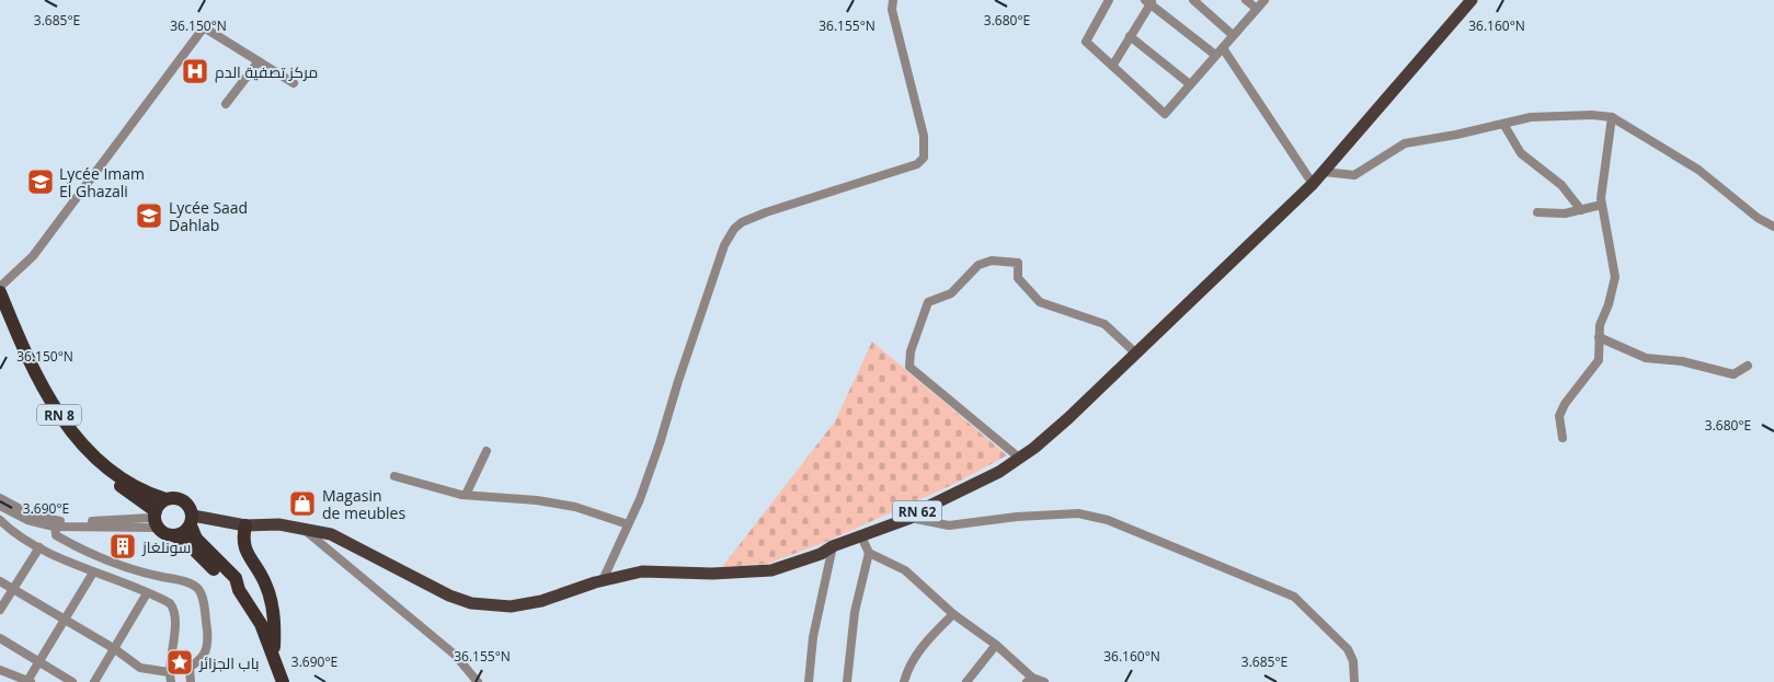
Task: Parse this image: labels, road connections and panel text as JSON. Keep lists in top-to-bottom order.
{
  "streets": {
    "highway": ["RN 8"],
    "main road": ["RN 62"]
  },
  "crossings": [
    ["RN 8", "RN 62"]
  ],
  "places": {
    "hospital": ["مركز تصفية الدم"],
    "school or university": ["Lycée Imam El Ghazali", "Lycée Saad Dahlab"],
    "shop": ["Magasin de meubles"],
    "building": ["سونلغاز"],
    "place": ["باب الجزائر"]
  },
  "coordinates": [
    "3.680°E",
    "3.685°E",
    "36.150°N",
    "36.155°N",
    "36.160°N",
    "3.690°E"
  ]
}
